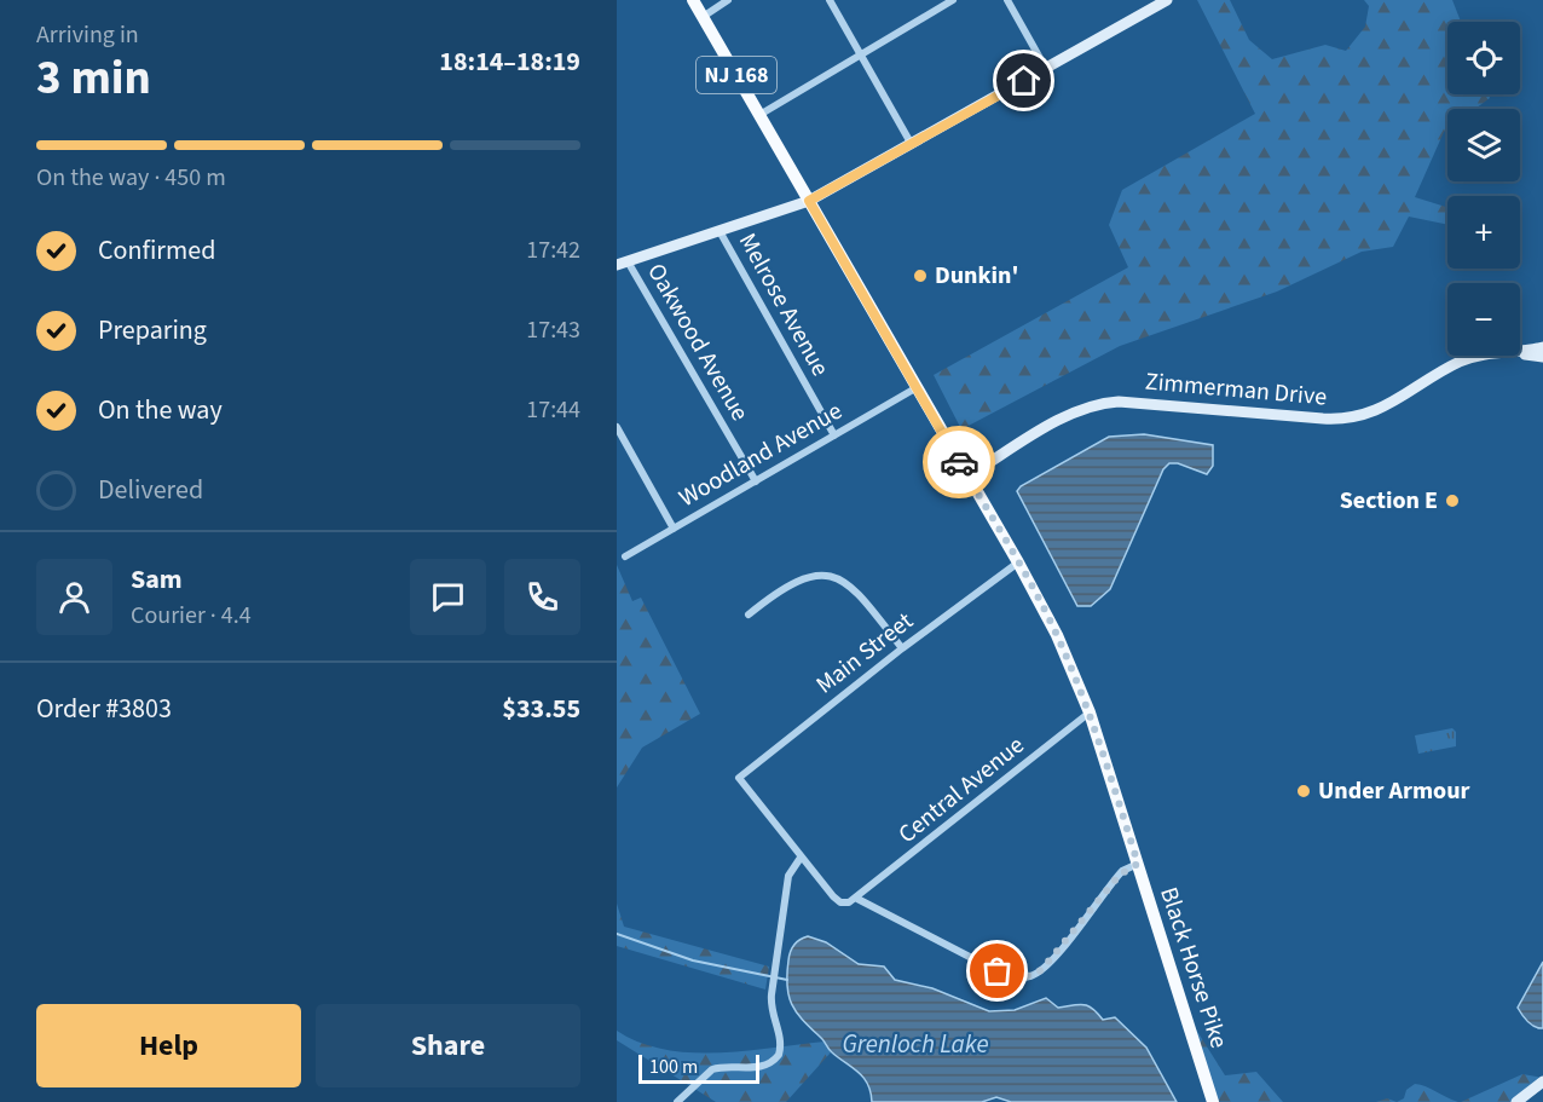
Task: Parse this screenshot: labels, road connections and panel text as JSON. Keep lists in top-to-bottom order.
{
  "streets": {
    "main road": ["NJ 168", "Black Horse Pike"],
    "street": [
      "Melrose Avenue",
      "Oakwood Avenue",
      "Zimmerman Drive",
      "Woodland Avenue",
      "Main Street",
      "Central Avenue"
    ]
  },
  "crossings": [
    ["Melrose Avenue", "Woodland Avenue"],
    ["Oakwood Avenue", "Woodland Avenue"],
    ["Zimmerman Drive", "Black Horse Pike"],
    ["Woodland Avenue", "Black Horse Pike"],
    ["Main Street", "Black Horse Pike"],
    ["Central Avenue", "Black Horse Pike"]
  ],
  "water": ["Grenloch Lake"],
  "places": ["Dunkin'", "Section E", "Under Armour"],
  "scale_bar": "100 m",
  "page": {
    "heading": ["3 min", "Arriving in", "18:14–18:19"],
    "panel": [
      "Sam",
      "Courier · 4.4",
      "Order #3803",
      "$33.55"
    ],
    "map_buttons": ["+", "−"],
    "bar": "On the way · 450 m",
    "list": [
      ["Confirmed", "17:42"],
      ["Preparing", "17:43"],
      ["On the way", "17:44"],
      "Delivered"
    ],
    "buttons": ["Help", "Share"],
    "scale": "100 m"
  }
}
